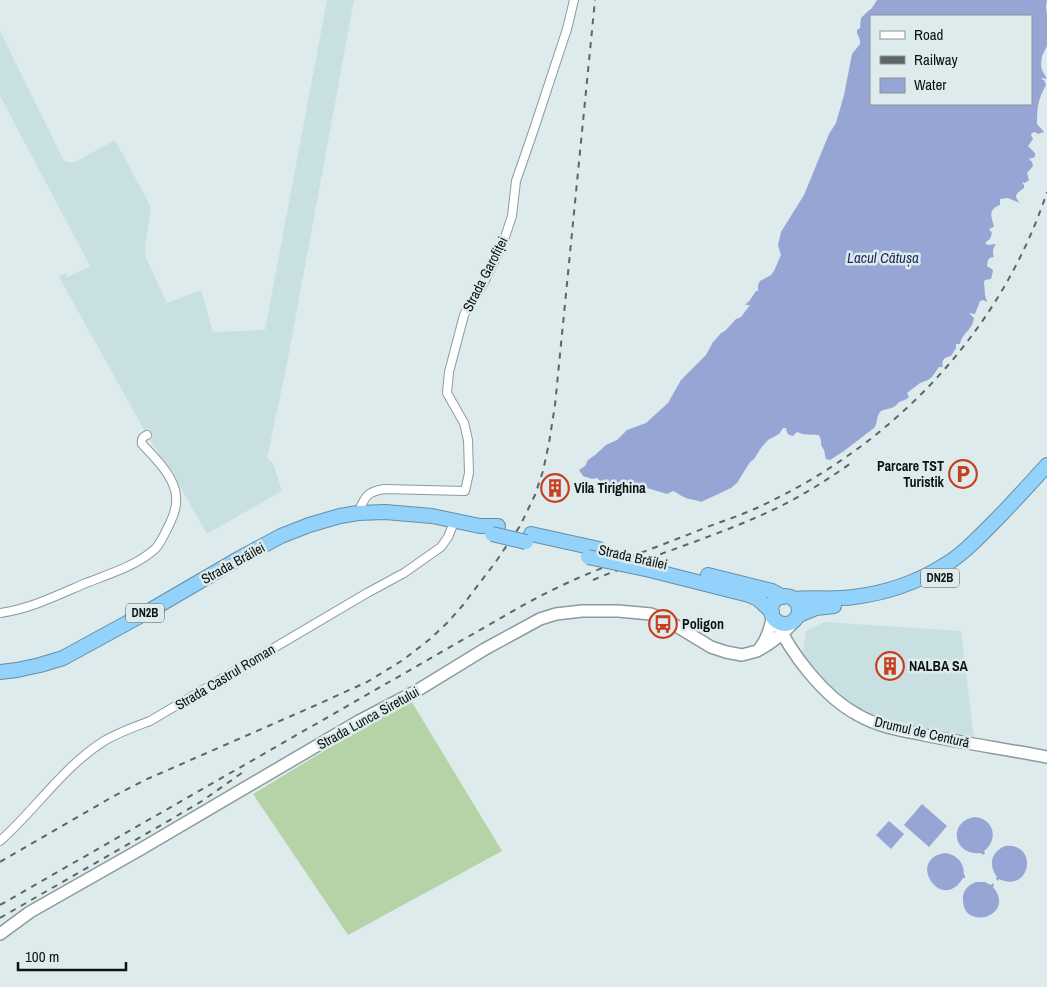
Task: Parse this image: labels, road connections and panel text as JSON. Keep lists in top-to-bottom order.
{
  "streets": {
    "highway": ["Strada Brăilei", "DN2B"],
    "street": [
      "Strada Garofiței",
      "Strada Castrul Roman",
      "Strada Lunca Siretului",
      "Drumul de Centură"
    ]
  },
  "crossings": [
    ["Strada Garofiței", "Strada Brăilei"],
    ["Strada Brăilei", "DN2B"],
    ["Strada Brăilei", "Strada Castrul Roman"],
    ["Strada Brăilei", "Strada Lunca Siretului"],
    ["Strada Brăilei", "Drumul de Centură"],
    ["DN2B", "Strada Lunca Siretului"],
    ["DN2B", "Drumul de Centură"],
    ["Strada Lunca Siretului", "Drumul de Centură"]
  ],
  "water": ["Lacul Cătușa"],
  "places": {
    "parking": ["Parcare TST Turistik"],
    "building": ["Vila Tirighina", "NALBA SA"],
    "bus stop": ["Poligon"]
  },
  "legend": ["Road", "Railway", "Water"],
  "scale_bar": "100 m"
}
